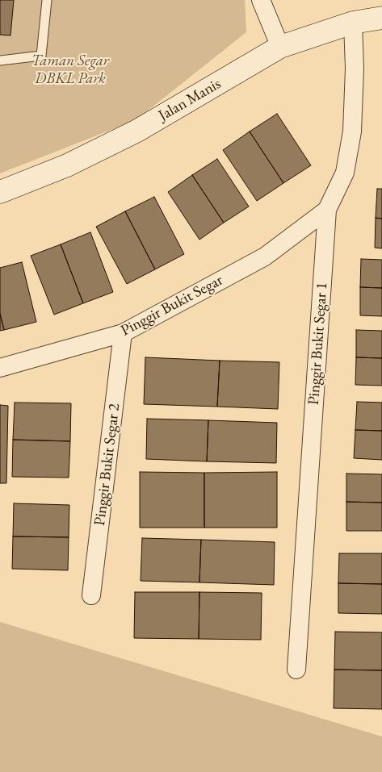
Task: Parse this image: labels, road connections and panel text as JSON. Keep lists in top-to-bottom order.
{
  "streets": {
    "street": [
      "Jalan Manis",
      "Pinggir Bukit Segar",
      "Pinggir Bukit Segar 1",
      "Pinggir Bukit Segar 2"
    ]
  },
  "crossings": [
    ["Jalan Manis", "Pinggir Bukit Segar 1"],
    ["Pinggir Bukit Segar", "Pinggir Bukit Segar 1"],
    ["Pinggir Bukit Segar", "Pinggir Bukit Segar 2"]
  ],
  "parks": ["Taman Segar DBKL Park"]
}
